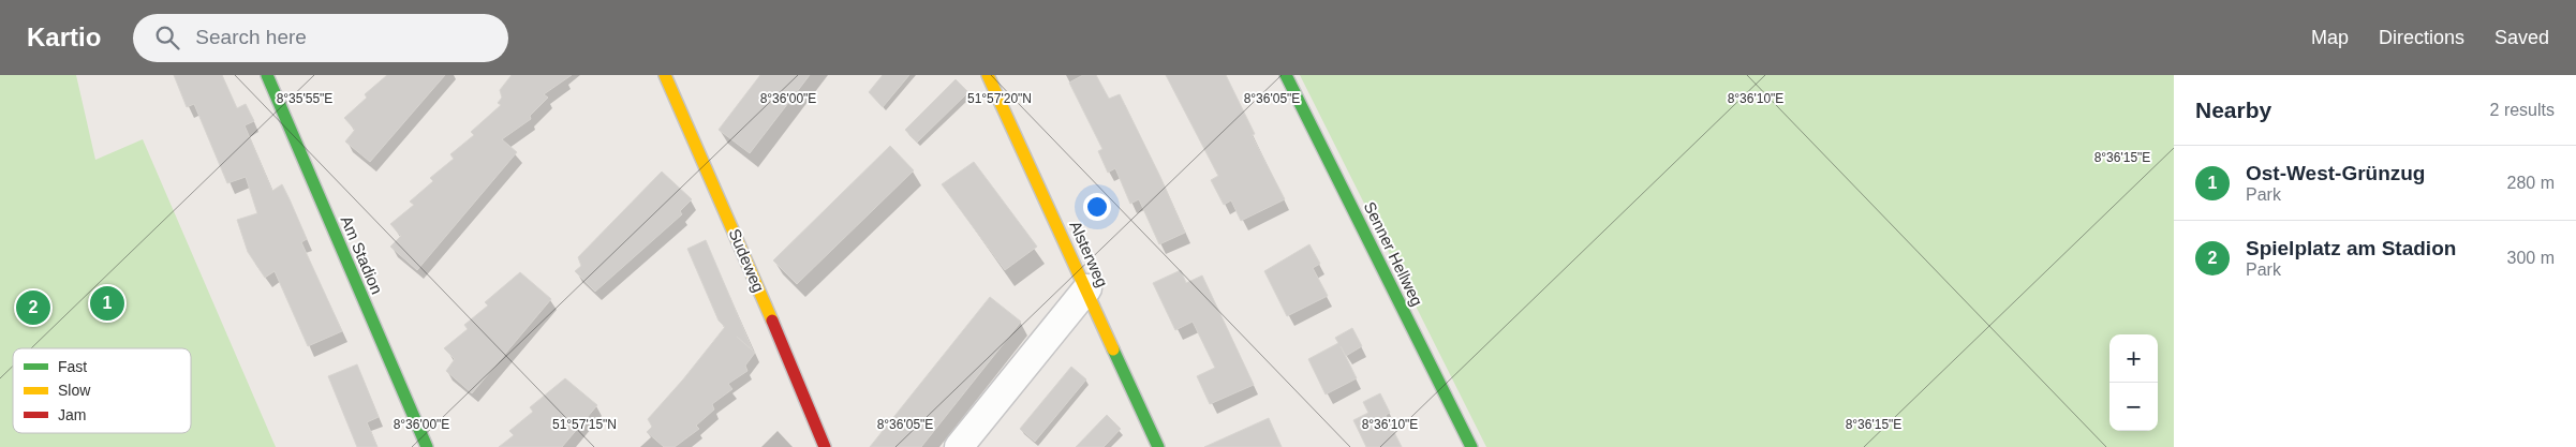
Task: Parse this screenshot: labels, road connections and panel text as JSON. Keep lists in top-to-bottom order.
{
  "streets": {
    "street": [
      "Alsterweg",
      "Senner Hellweg",
      "Am Stadion",
      "Sudeweg"
    ]
  },
  "legend": ["Fast", "Slow", "Jam"],
  "page": {
    "header": "Kartio",
    "search": "Search here",
    "nav": ["Map", "Directions", "Saved"],
    "heading": ["Nearby", "2 results"],
    "list": [
      {
        "mark": "1",
        "name": "Ost-West-Grünzug",
        "note": "Park",
        "value": "280 m"
      },
      {
        "mark": "2",
        "name": "Spielplatz am Stadion",
        "note": "Park",
        "value": "300 m"
      }
    ],
    "pins": ["1", "2"],
    "map_buttons": ["+", "−"]
  },
  "coordinates": [
    "8°35'55\"E",
    "8°36'00\"E",
    "8°36'05\"E",
    "8°36'10\"E",
    "51°57'20\"N",
    "8°36'15\"E",
    "51°57'15\"N"
  ]
}
